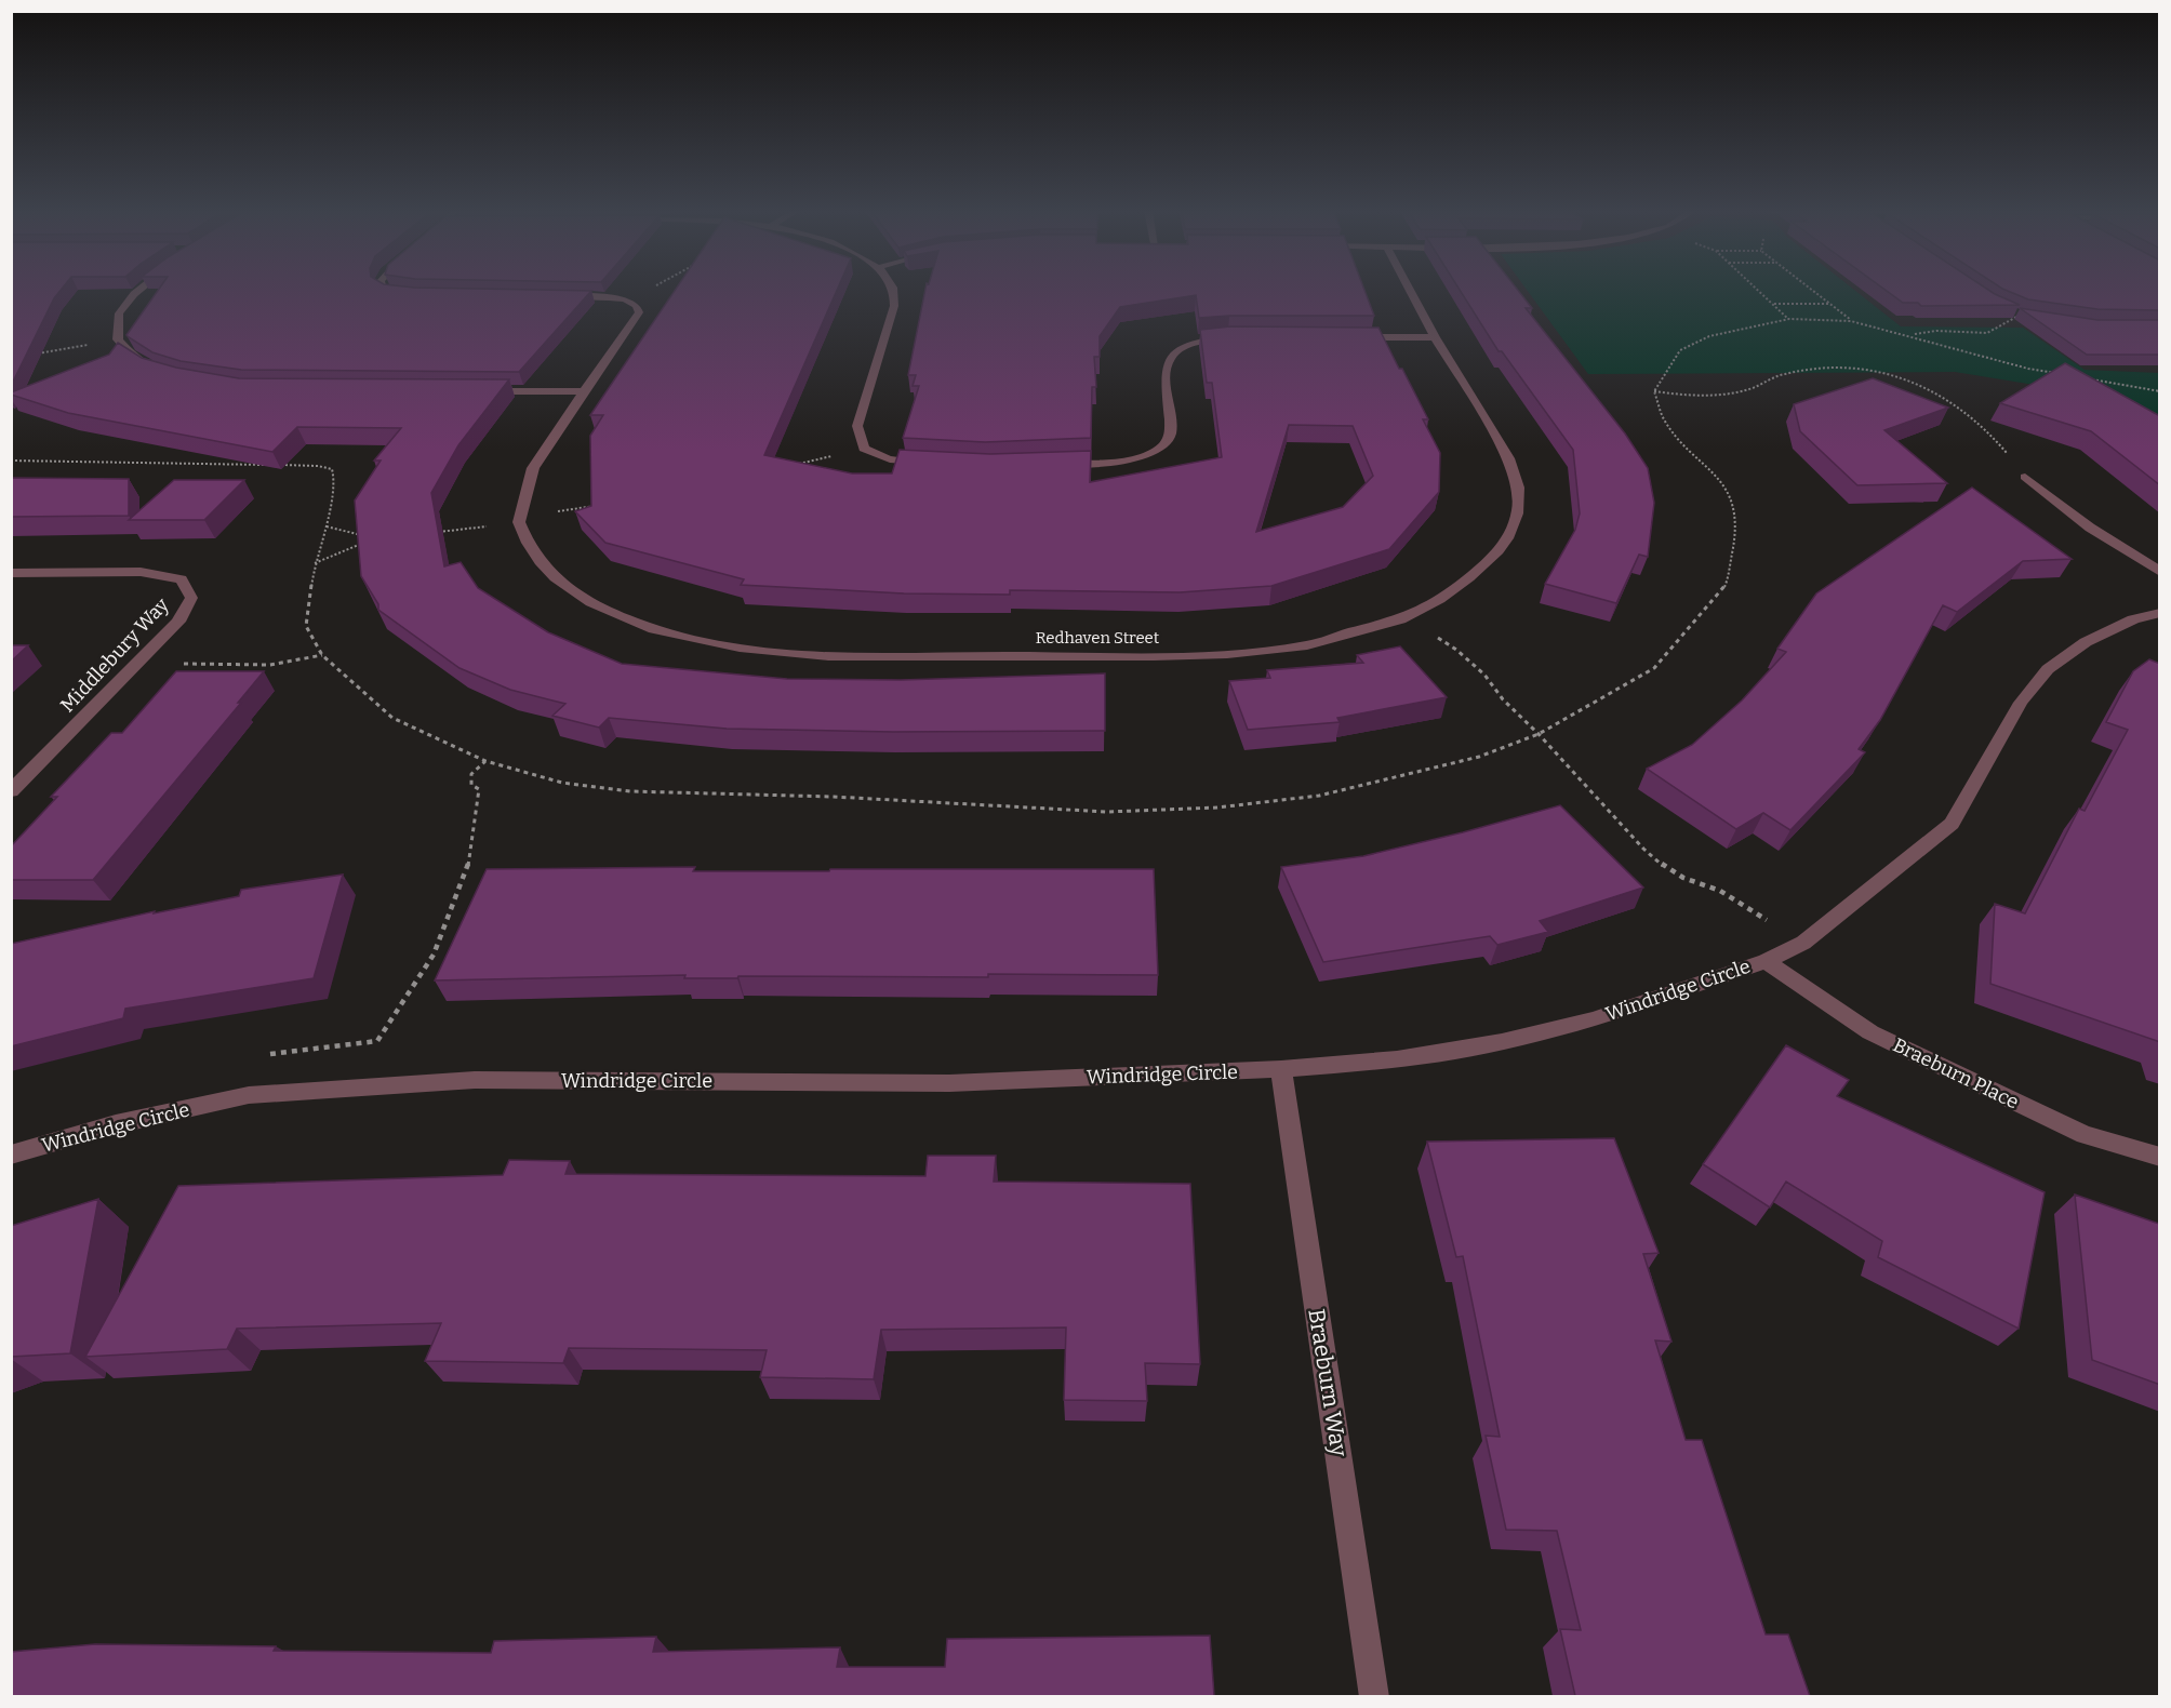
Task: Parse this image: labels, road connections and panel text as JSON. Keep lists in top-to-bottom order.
{
  "streets": {
    "street": [
      "Redhaven Street",
      "Middlebury Way",
      "Windridge Circle",
      "Braeburn Place",
      "Braeburn Way"
    ]
  },
  "crossings": [
    ["Windridge Circle", "Braeburn Place"],
    ["Windridge Circle", "Braeburn Way"]
  ]
}
